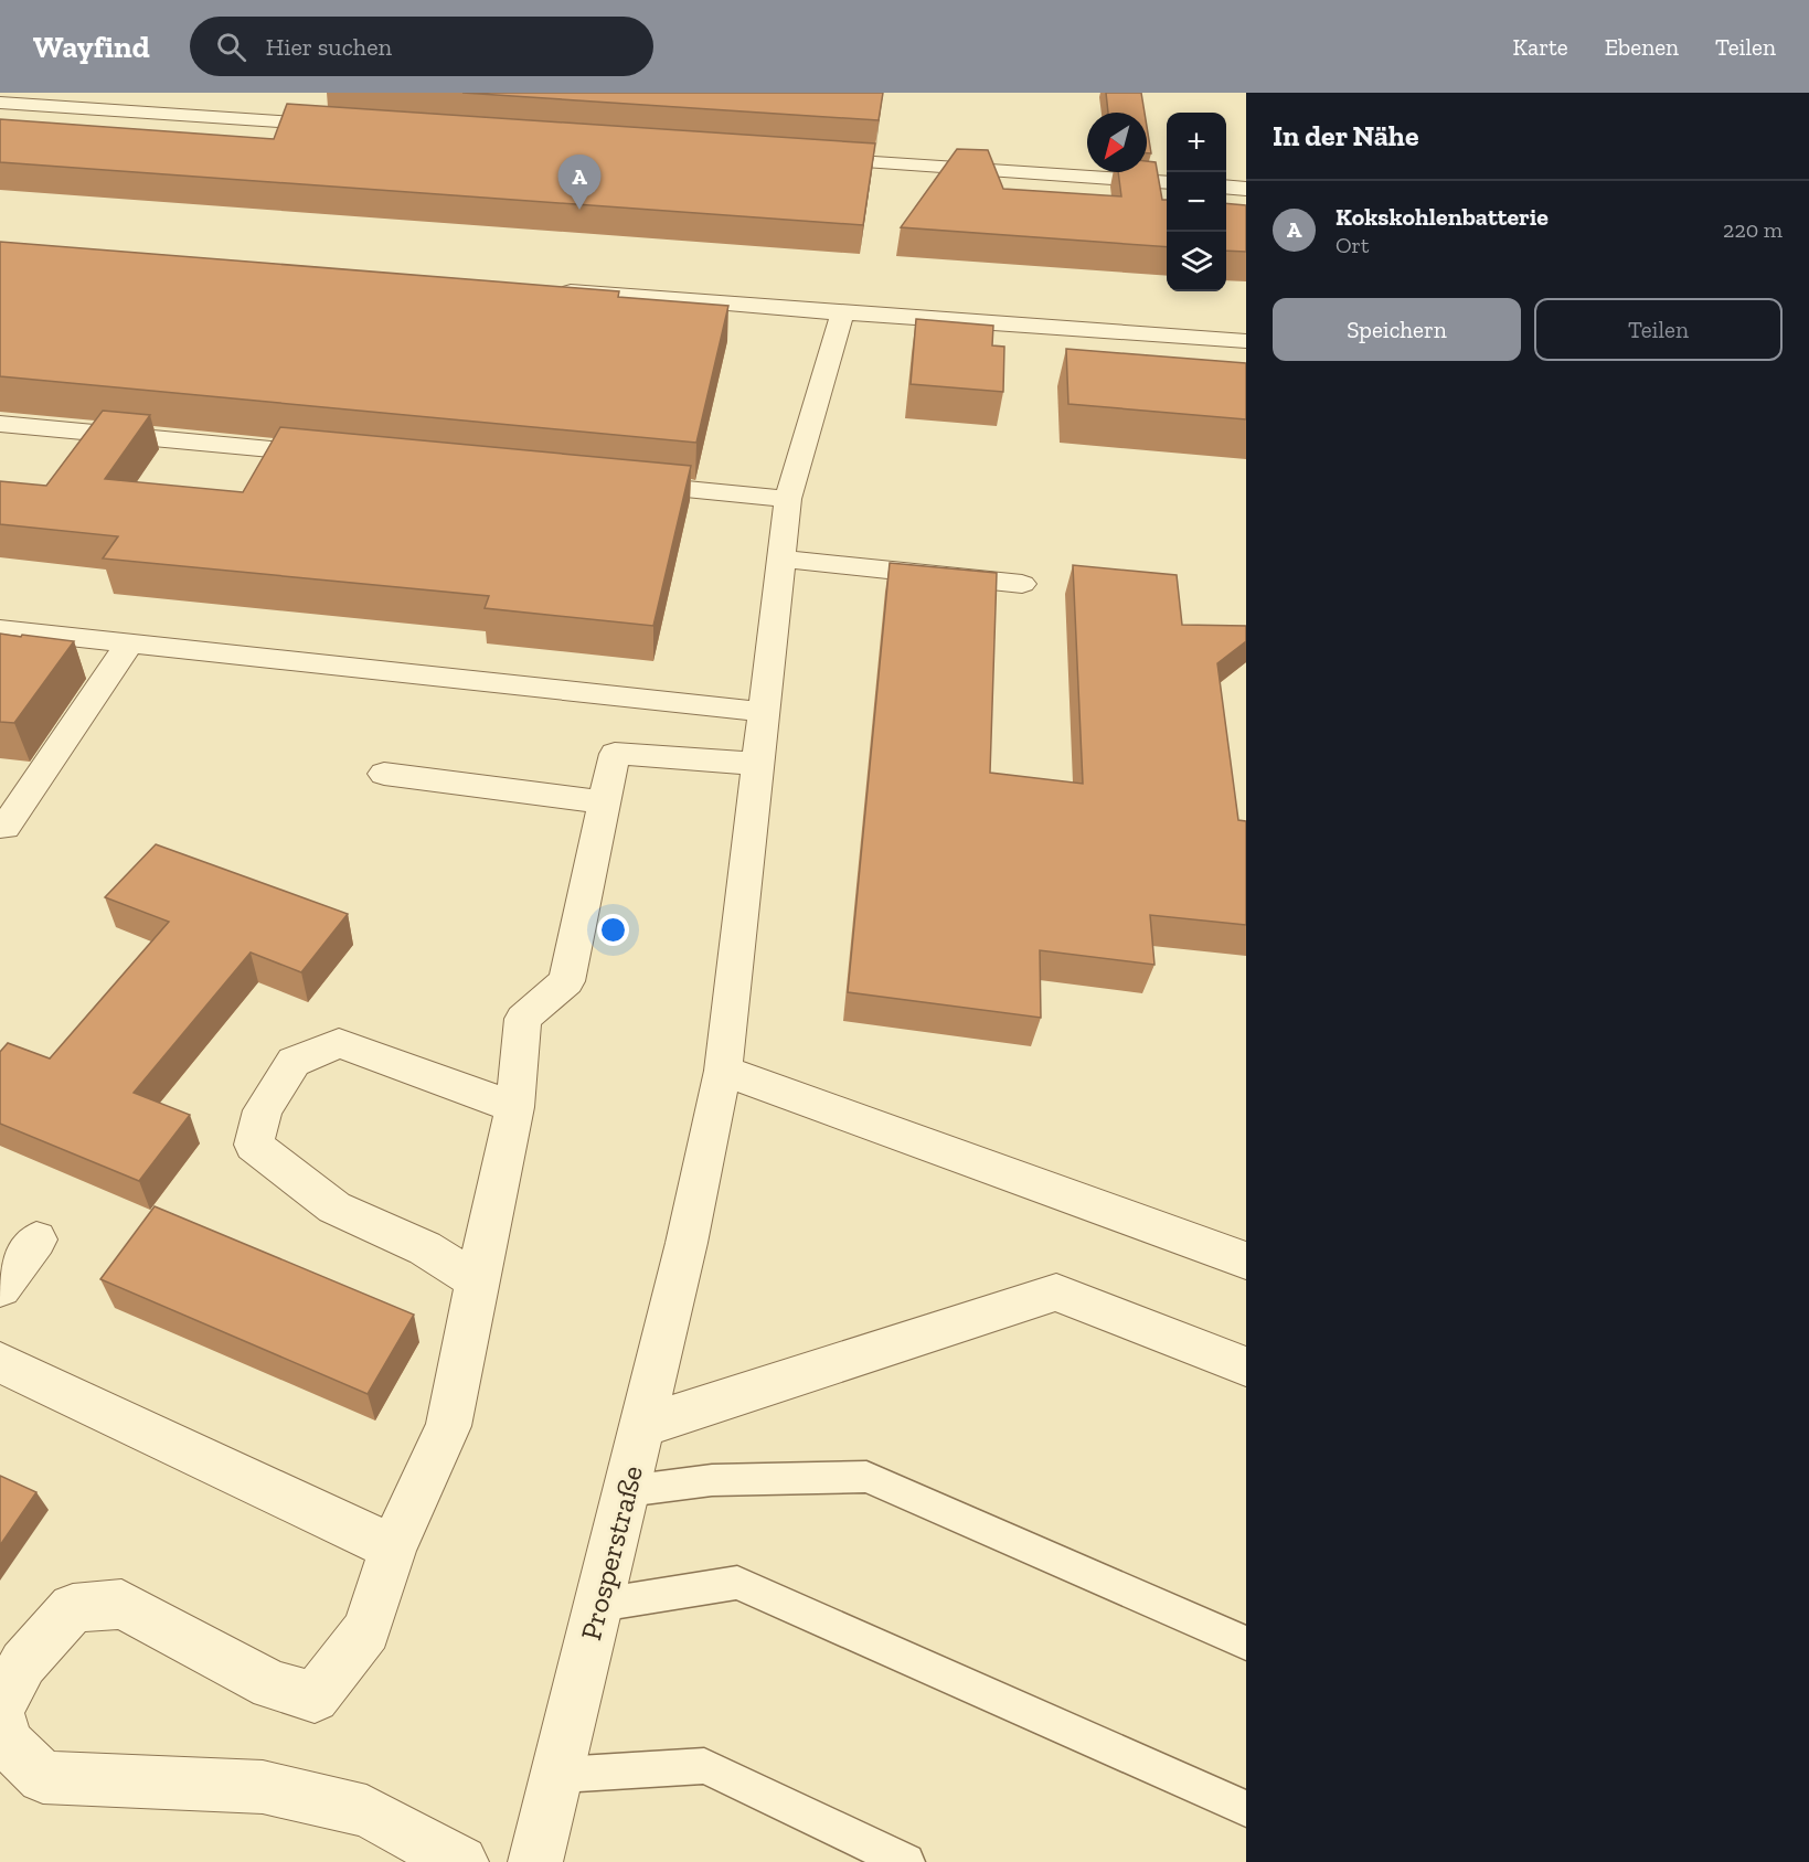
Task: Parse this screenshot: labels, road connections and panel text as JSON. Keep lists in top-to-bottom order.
{
  "streets": {
    "street": ["Prosperstraße"]
  },
  "north": "bottom left",
  "page": {
    "header": "Wayfind",
    "search": "Hier suchen",
    "nav": ["Karte", "Ebenen", "Teilen"],
    "heading": "In der Nähe",
    "map_buttons": ["+", "−"],
    "pins": "A",
    "list": [
      {
        "mark": "A",
        "name": "Kokskohlenbatterie",
        "note": "Ort",
        "value": "220 m"
      }
    ],
    "buttons": ["Speichern", "Teilen"]
  }
}
